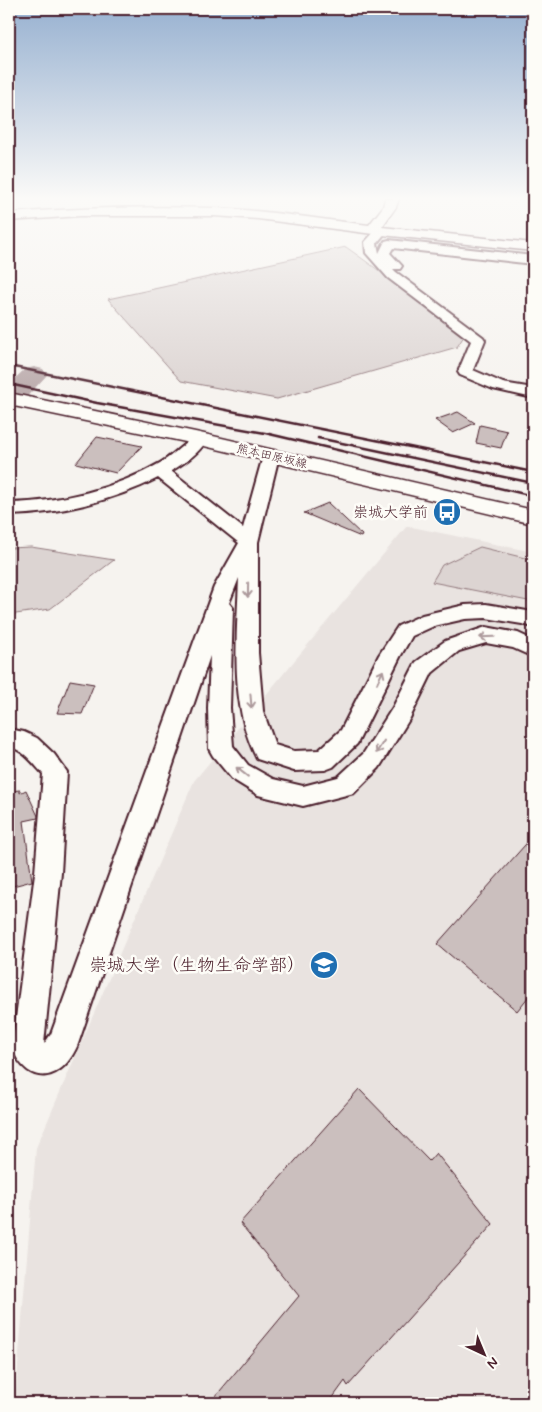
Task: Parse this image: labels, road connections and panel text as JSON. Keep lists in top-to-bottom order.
{
  "streets": {
    "main road": ["熊本田原坂線"]
  },
  "places": {
    "bus stop": ["崇城大学前"],
    "school or university": ["崇城大学（生物生命学部）"]
  },
  "north": "bottom right"
}
